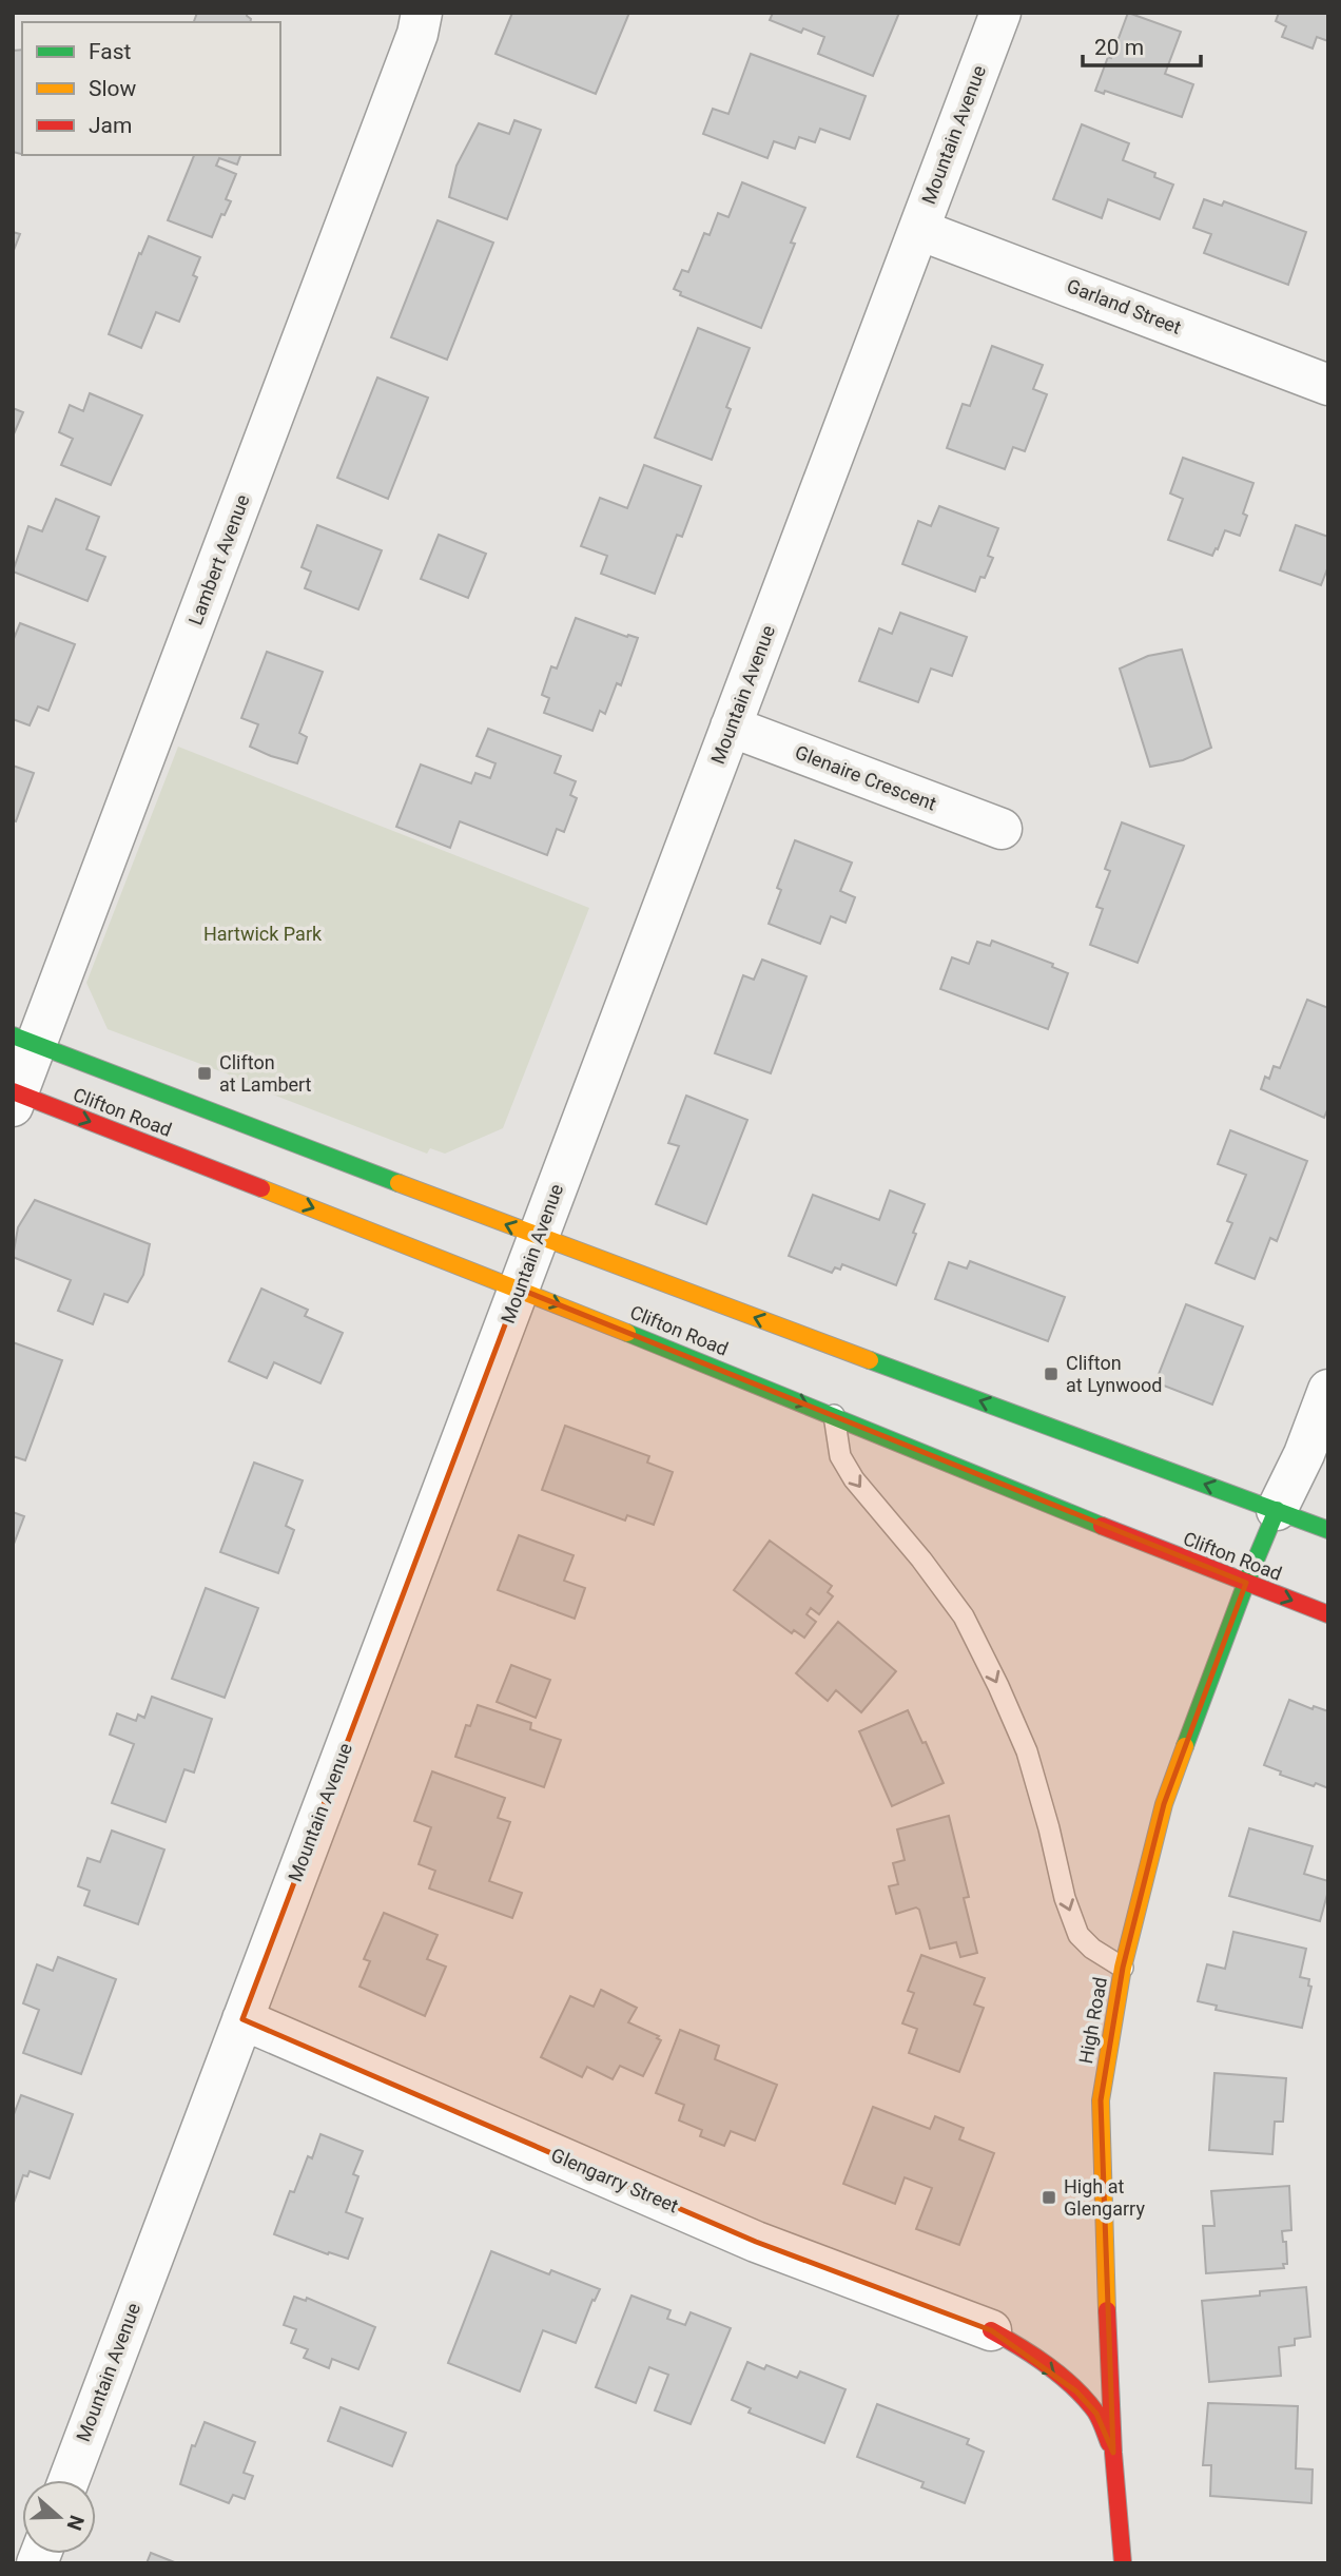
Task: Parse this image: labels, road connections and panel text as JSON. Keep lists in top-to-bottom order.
{
  "streets": {
    "main road": ["Clifton Road", "High Road"],
    "street": [
      "Mountain Avenue",
      "Garland Street",
      "Lambert Avenue",
      "Glenaire Crescent",
      "Glengarry Street"
    ]
  },
  "crossings": [
    ["Mountain Avenue", "Garland Street"],
    ["Mountain Avenue", "Glenaire Crescent"],
    ["Mountain Avenue", "Clifton Road"],
    ["Mountain Avenue", "Glengarry Street"],
    ["Lambert Avenue", "Clifton Road"],
    ["Clifton Road", "High Road"]
  ],
  "parks": ["Hartwick Park"],
  "places": {
    "transit": ["Clifton at Lambert", "Clifton at Lynwood", "High at Glengarry"]
  },
  "legend": ["Fast", "Slow", "Jam"],
  "scale_bar": "20 m",
  "north": "right"
}
